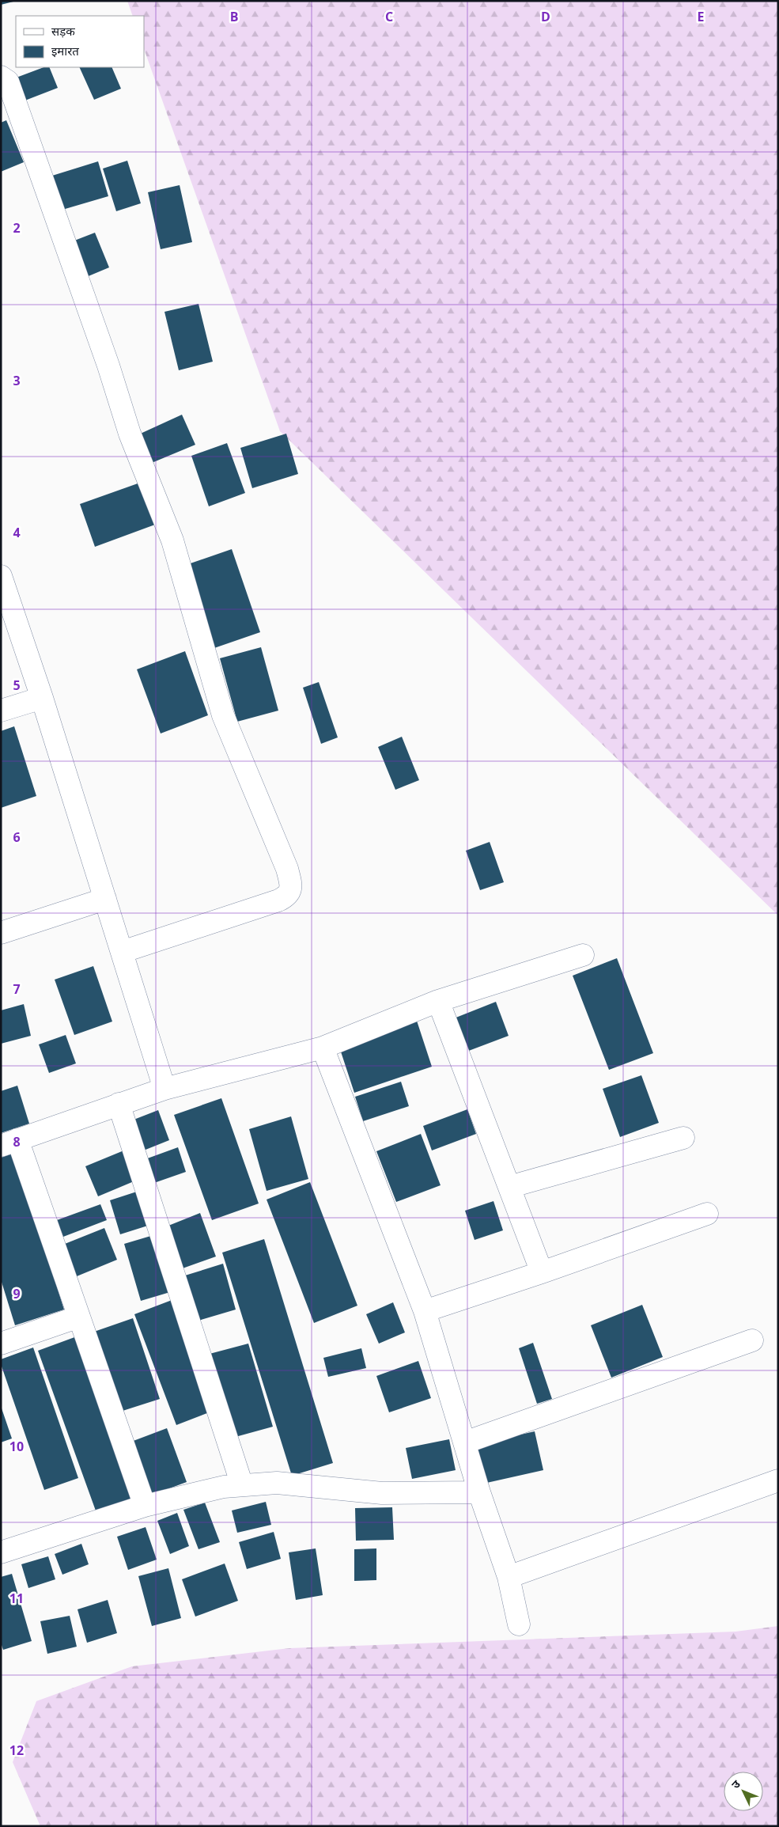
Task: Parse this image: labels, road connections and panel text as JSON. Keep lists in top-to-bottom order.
{
  "legend": ["सड़क", "इमारत"],
  "north": "top left",
  "grid": {
    "columns": [
      "B",
      "C",
      "D",
      "E"
    ],
    "rows": [
      "2",
      "3",
      "4",
      "5",
      "6",
      "7",
      "8",
      "9",
      "10",
      "11",
      "12"
    ]
  }
}
